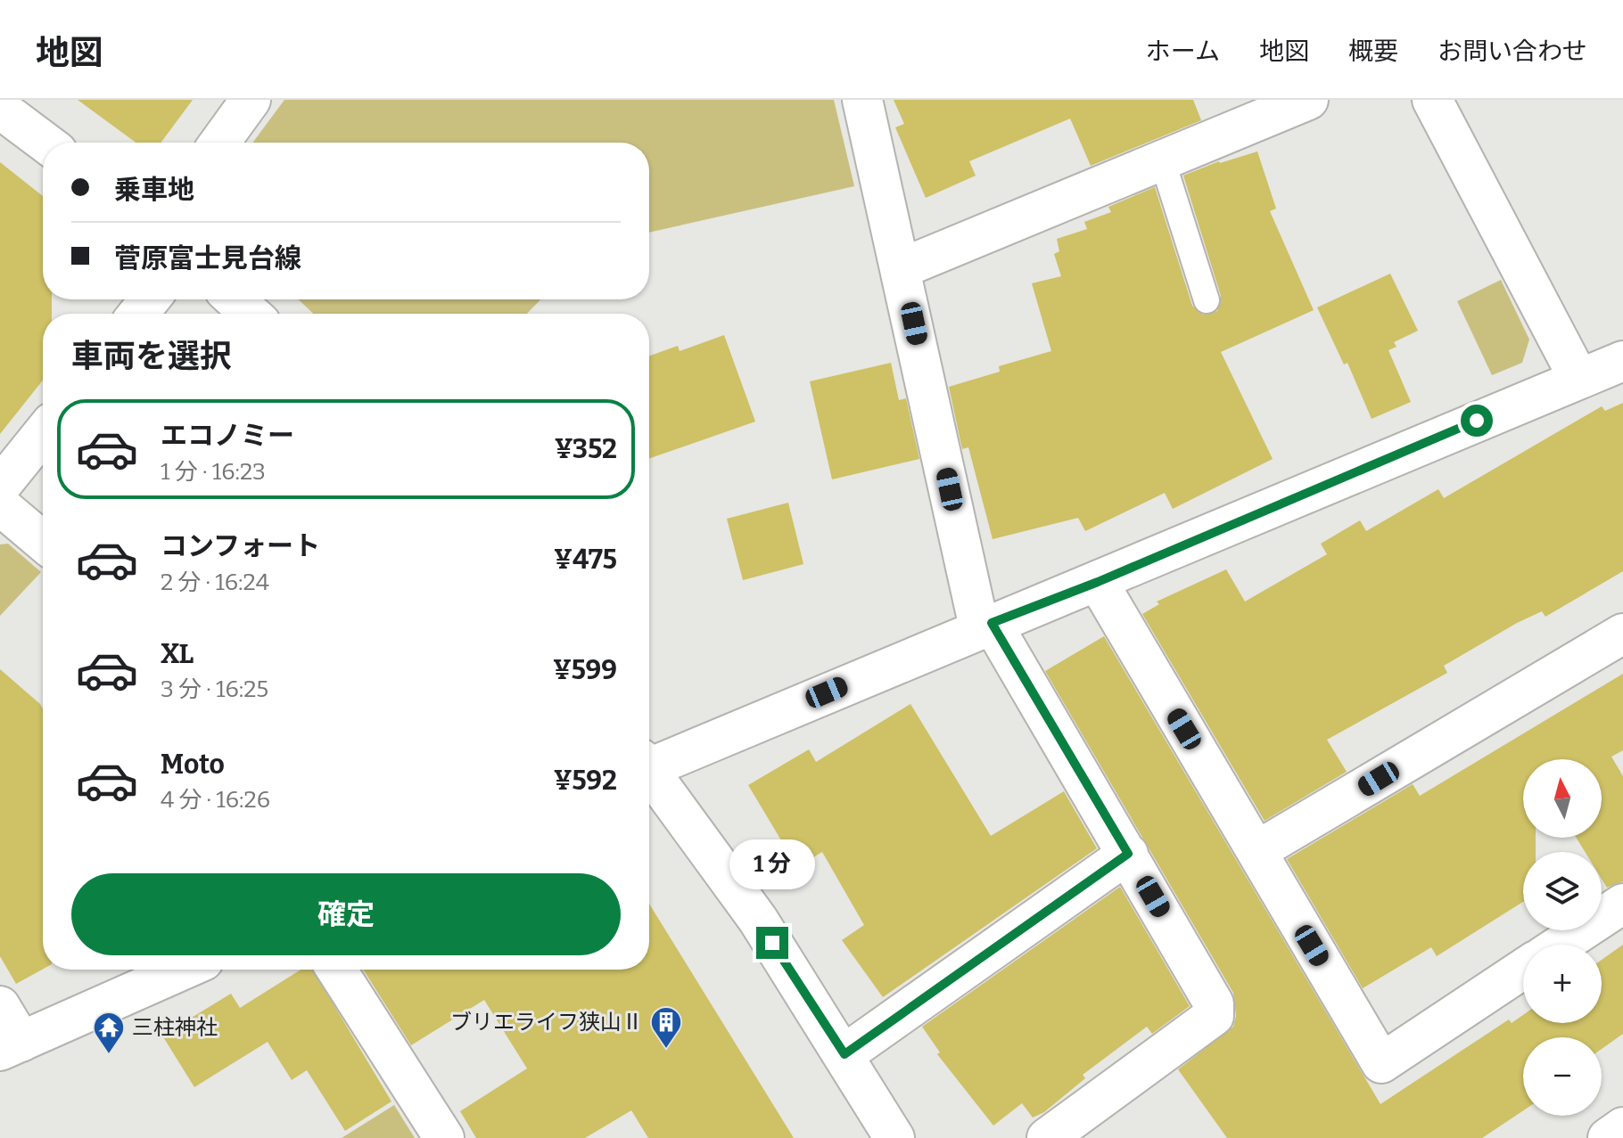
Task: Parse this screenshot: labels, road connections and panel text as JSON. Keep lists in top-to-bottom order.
{
  "places": {
    "building": ["ブリエライフ狭山Ⅱ"],
    "temple": ["三柱神社"]
  },
  "north": "top",
  "page": {
    "header": "地図",
    "nav": [
      "ホーム",
      "地図",
      "概要",
      "お問い合わせ"
    ],
    "banner": ["乗車地", "菅原富士見台線"],
    "heading": "車両を選択",
    "list": [
      {
        "name": "エコノミー",
        "note": "1 分 · 16:23",
        "value": "¥352"
      },
      {
        "name": "コンフォート",
        "note": "2 分 · 16:24",
        "value": "¥475"
      },
      {
        "name": "XL",
        "note": "3 分 · 16:25",
        "value": "¥599"
      },
      {
        "name": "Moto",
        "note": "4 分 · 16:26",
        "value": "¥592"
      }
    ],
    "map_buttons": ["+", "−"],
    "bubble": "1 分",
    "buttons": "確定"
  }
}
